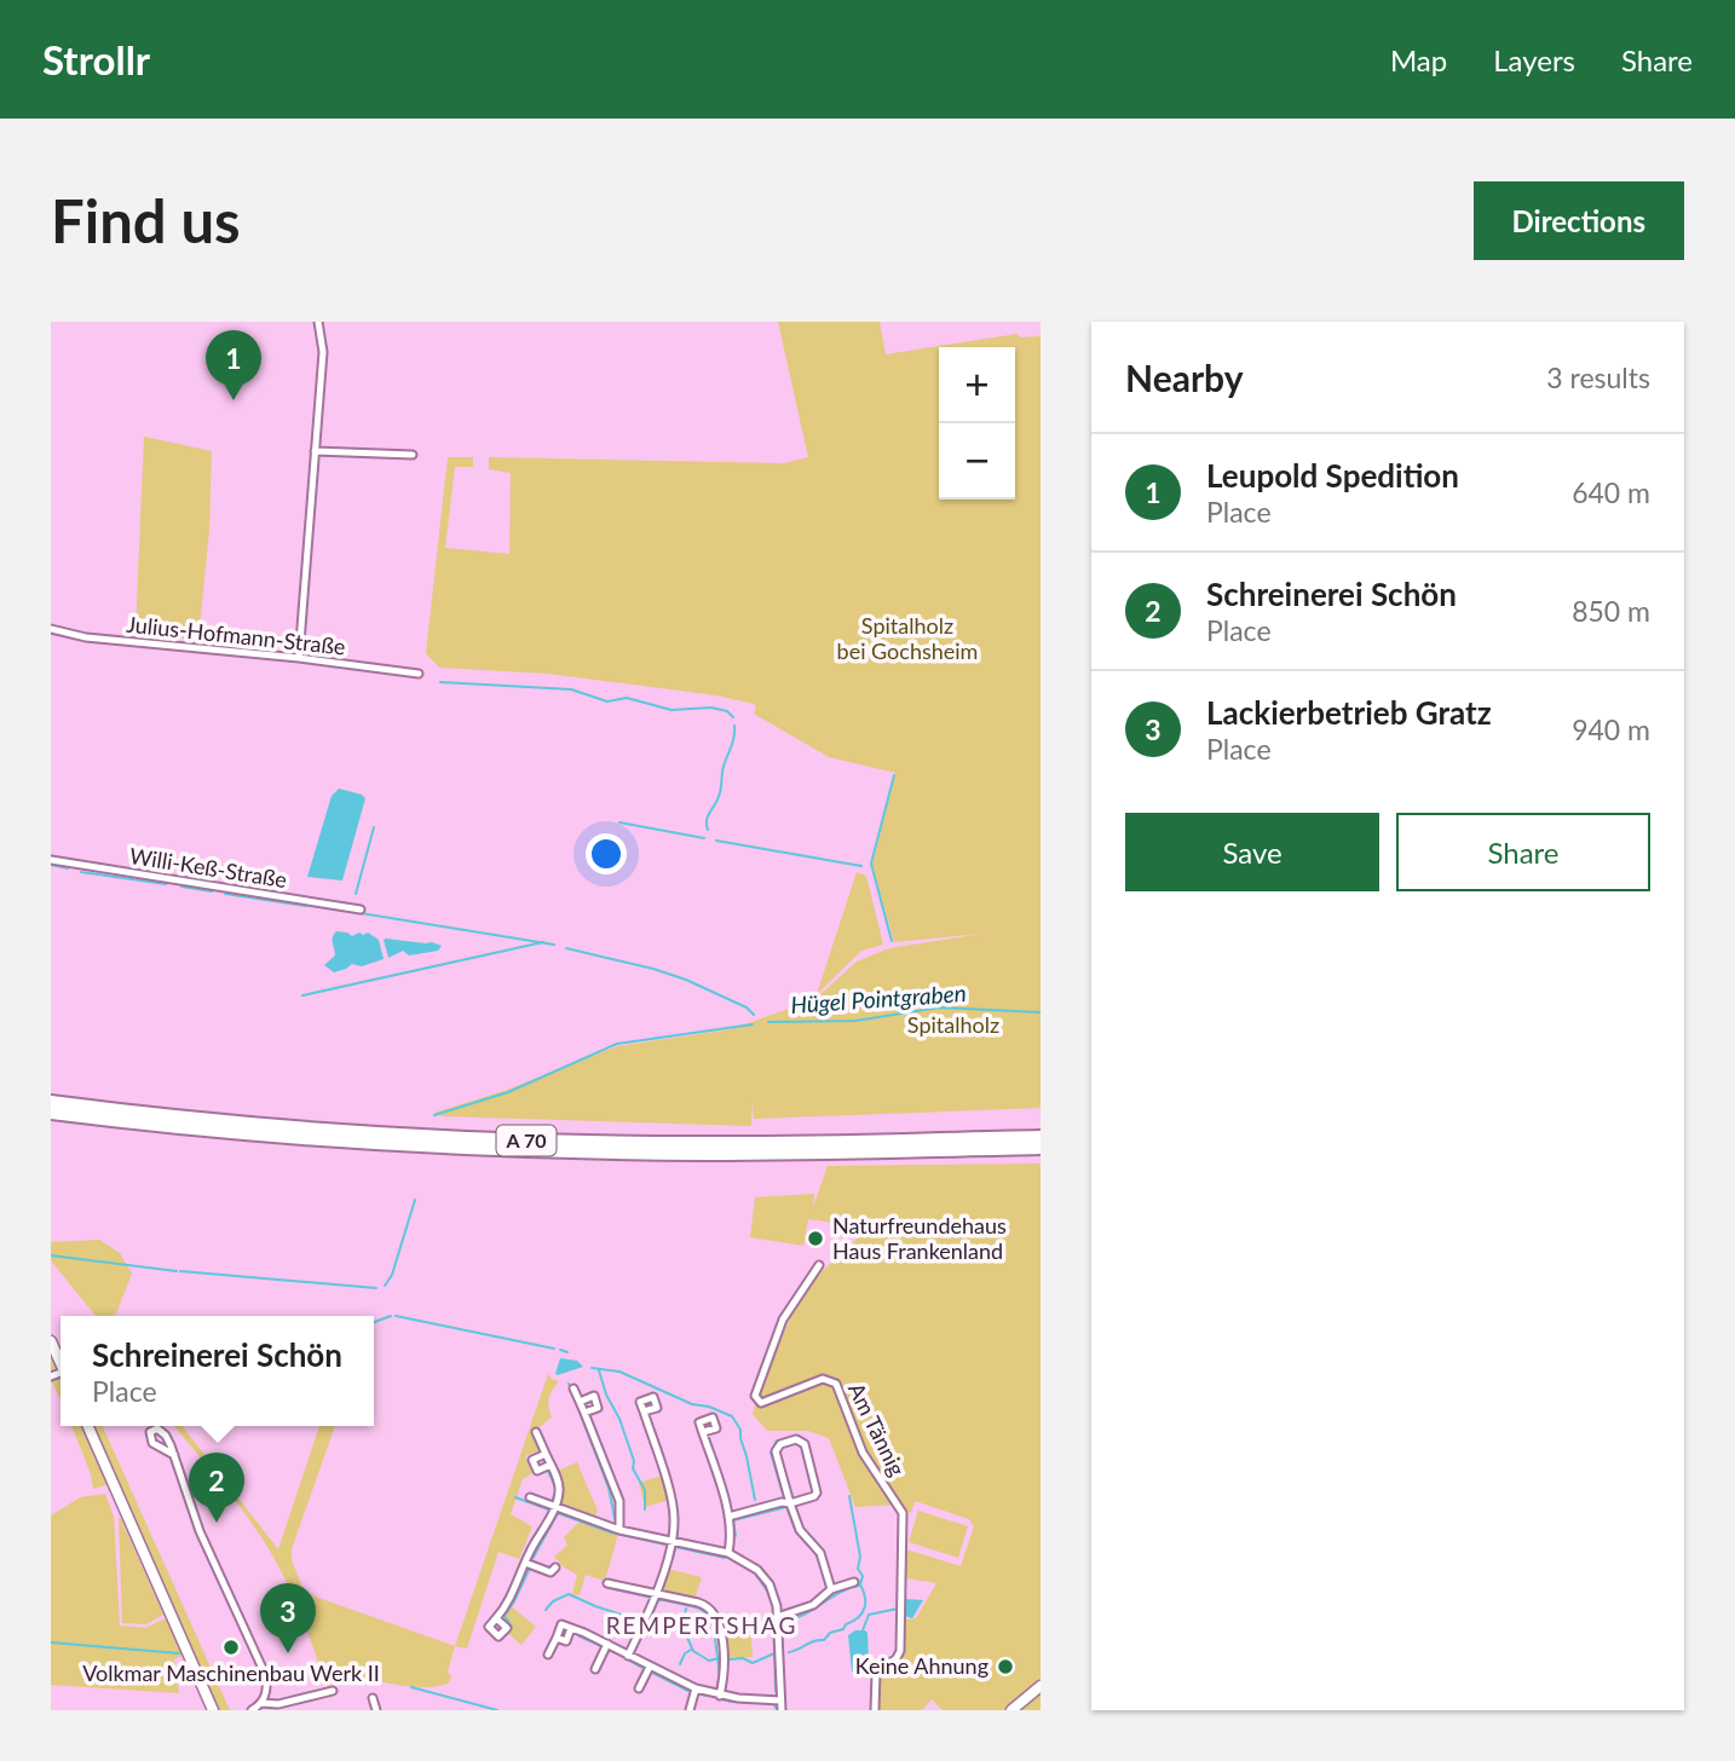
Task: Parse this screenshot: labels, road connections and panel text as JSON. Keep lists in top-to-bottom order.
{
  "streets": {
    "highway": ["A 70"],
    "street": ["Julius-Hofmann-Straße", "Willi-Keß-Straße", "Am Tännig"]
  },
  "districts": ["REMPERTSHAG"],
  "water": ["Hügel Pointgraben"],
  "parks": ["Spitalholz bei Gochsheim", "Spitalholz"],
  "places": ["Naturfreundehaus Haus Frankenland", "Volkmar Maschinenbau Werk II", "Keine Ahnung"],
  "page": {
    "header": "Strollr",
    "nav": ["Map", "Layers", "Share"],
    "buttons": [
      "Directions",
      ["Save", "Share"]
    ],
    "title": "Find us",
    "heading": ["Nearby", "3 results"],
    "pins": ["1", "2", "3"],
    "map_buttons": ["+", "−"],
    "list": [
      {
        "mark": "1",
        "name": "Leupold Spedition",
        "note": "Place",
        "value": "640 m"
      },
      {
        "mark": "2",
        "name": "Schreinerei Schön",
        "note": "Place",
        "value": "850 m"
      },
      {
        "mark": "3",
        "name": "Lackierbetrieb Gratz",
        "note": "Place",
        "value": "940 m"
      }
    ],
    "popup": ["Schreinerei Schön", "Place"]
  }
}
